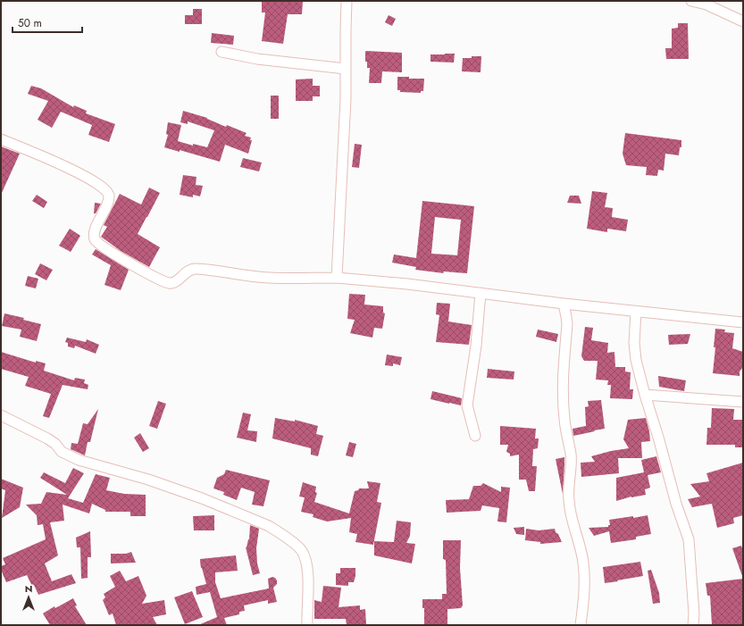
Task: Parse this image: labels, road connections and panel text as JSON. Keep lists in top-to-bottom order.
{
  "scale_bar": "50 m",
  "north": "top"
}
